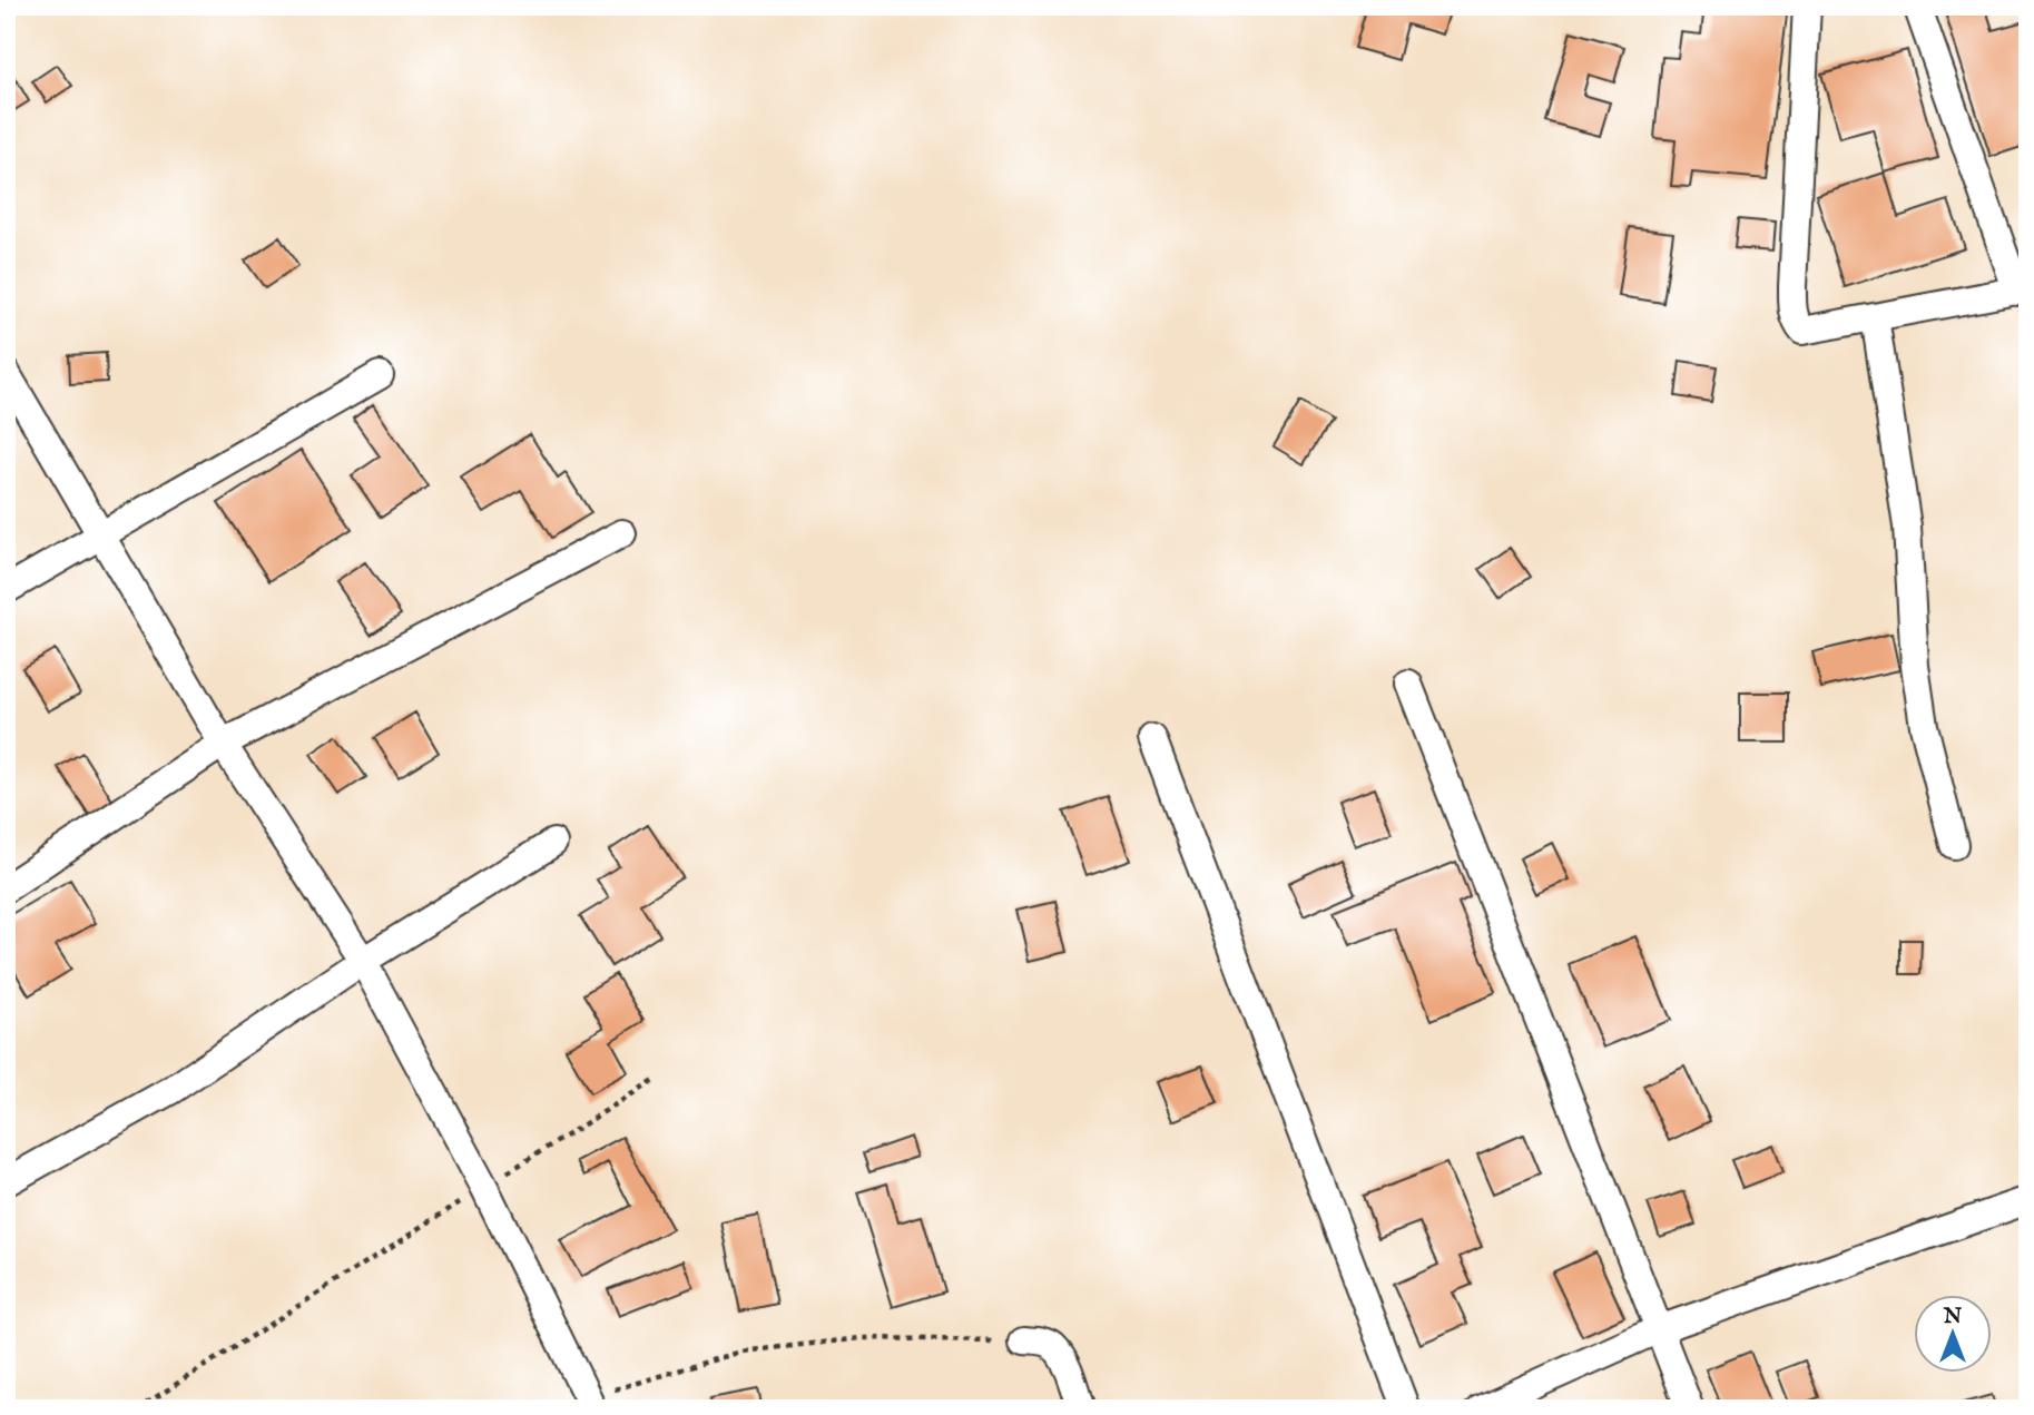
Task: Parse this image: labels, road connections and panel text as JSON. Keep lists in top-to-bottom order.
{
  "north": "top"
}
